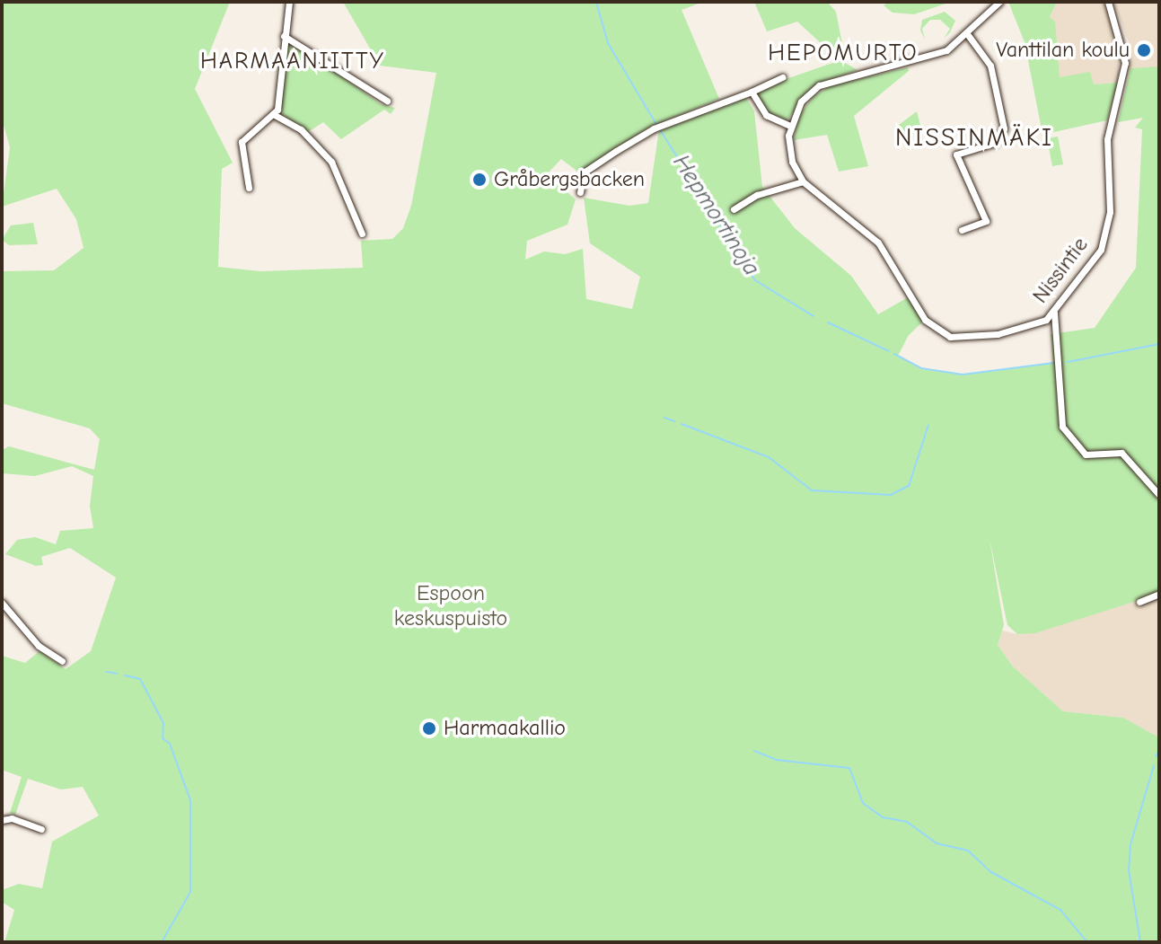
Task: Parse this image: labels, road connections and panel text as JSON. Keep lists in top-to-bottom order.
{
  "streets": {
    "street": ["Nissintie"]
  },
  "districts": ["HEPOMURTO", "HARMAANIITTY", "NISSINMÄKI"],
  "water": ["Hepmortinoja"],
  "parks": ["Espoon keskuspuisto"],
  "places": ["Vanttilan koulu", "Gråbergsbacken", "Harmaakallio"]
}
